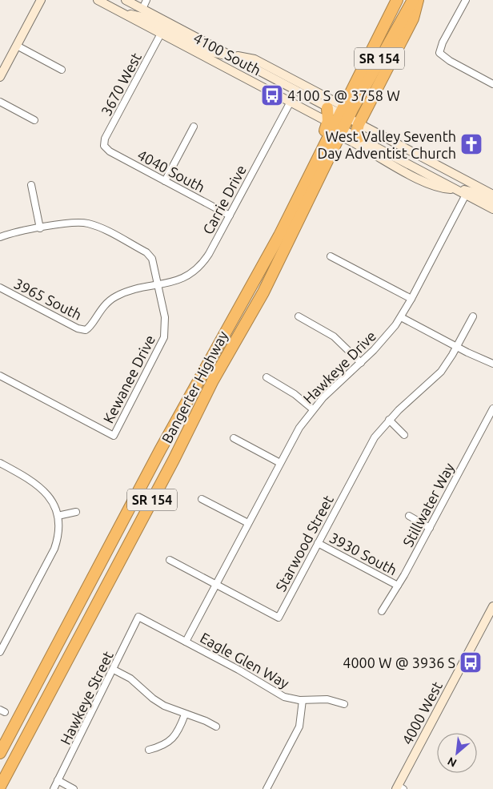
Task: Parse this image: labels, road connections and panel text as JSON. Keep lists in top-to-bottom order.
{
  "streets": {
    "highway": ["SR 154", "Bangerter Highway"],
    "main road": ["4100 South", "4000 West"],
    "street": [
      "3670 West",
      "4040 South",
      "Carrie Drive",
      "3965 South",
      "Hawkeye Drive",
      "Kewanee Drive",
      "Stillwater Way",
      "Starwood Street",
      "3930 South",
      "Eagle Glen Way",
      "Hawkeye Street"
    ]
  },
  "crossings": [
    ["4100 South", "3670 West"],
    ["4100 South", "Carrie Drive"],
    ["4100 South", "Hawkeye Drive"],
    ["4100 South", "Bangerter Highway"],
    ["3670 West", "4040 South"],
    ["4040 South", "Carrie Drive"],
    ["Carrie Drive", "3965 South"],
    ["Carrie Drive", "Kewanee Drive"],
    ["Hawkeye Drive", "Starwood Street"],
    ["Hawkeye Drive", "Eagle Glen Way"],
    ["Stillwater Way", "3930 South"],
    ["Starwood Street", "3930 South"],
    ["Eagle Glen Way", "Hawkeye Street"]
  ],
  "places": {
    "bus stop": ["4100 S @ 3758 W", "4000 W @ 3936 S"],
    "church": ["West Valley Seventh Day Adventist Church"]
  },
  "north": "bottom left"
}
